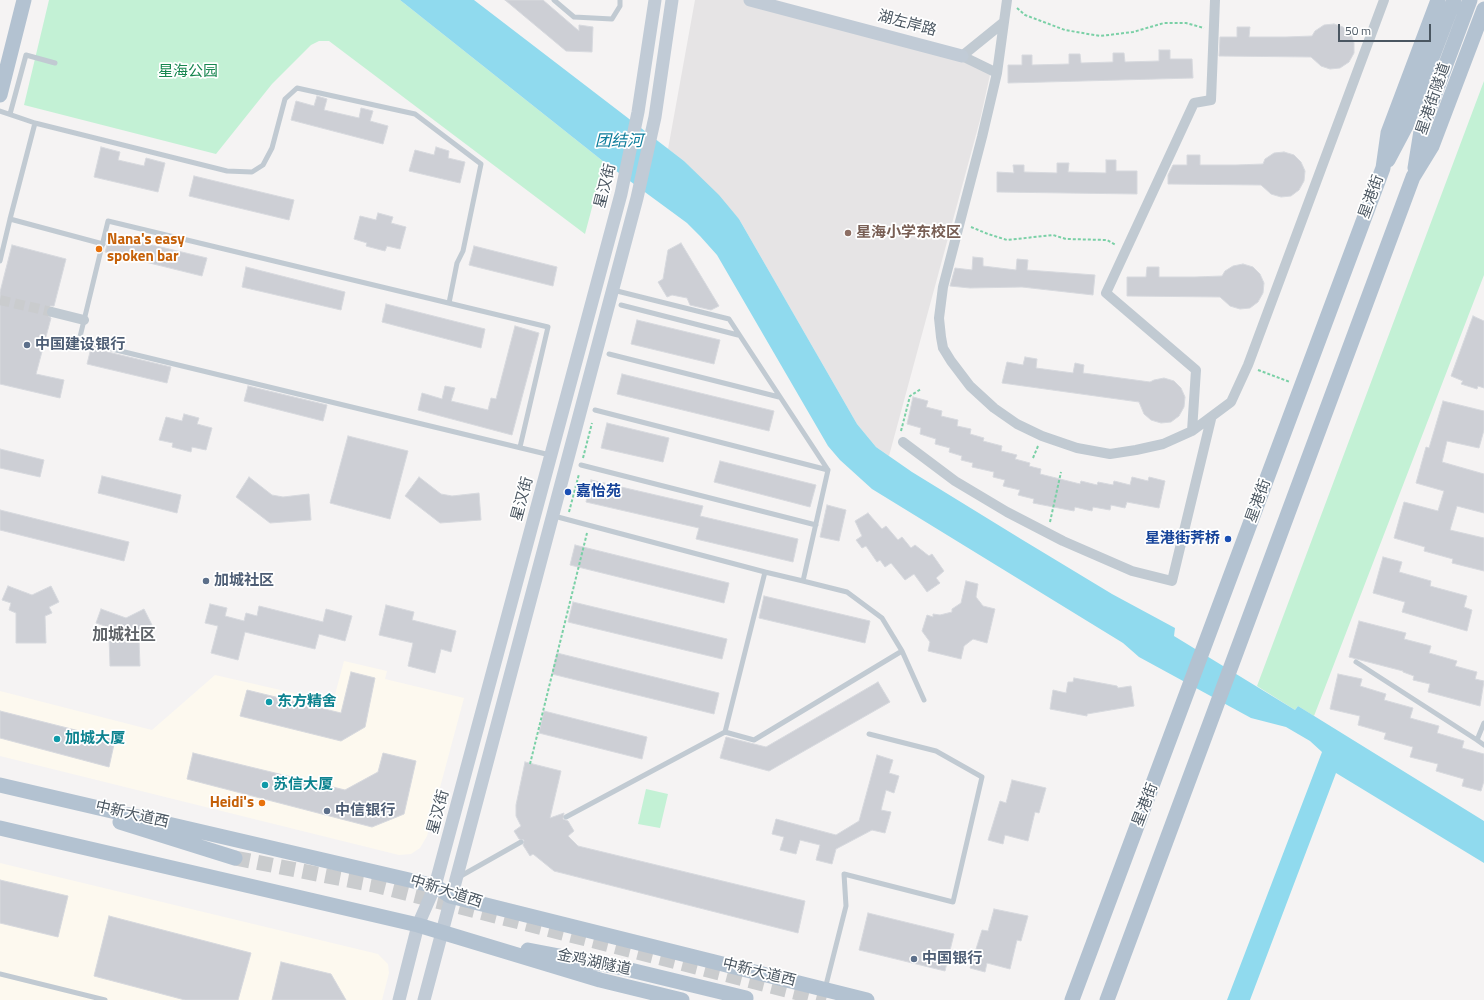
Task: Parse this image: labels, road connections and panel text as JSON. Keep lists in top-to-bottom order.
{
  "streets": {
    "main road": [
      "湖左岸路",
      "星港街隧道",
      "星汉街",
      "星港街",
      "中新大道西",
      "金鸡湖隧道"
    ]
  },
  "crossings": [
    ["星港街隧道", "星港街"],
    ["星汉街", "中新大道西"]
  ],
  "districts": ["加城社区"],
  "water": ["团结河"],
  "parks": ["星海公园"],
  "places": [
    "星海小学东校区",
    "Nana's easy spoken bar",
    "中国建设银行",
    "嘉怡苑",
    "星港街荠桥",
    "加城社区",
    "东方精舍",
    "加城大厦",
    "苏信大厦",
    "Heidi's",
    "中信银行",
    "中国银行"
  ],
  "scale_bar": "50 m"
}
